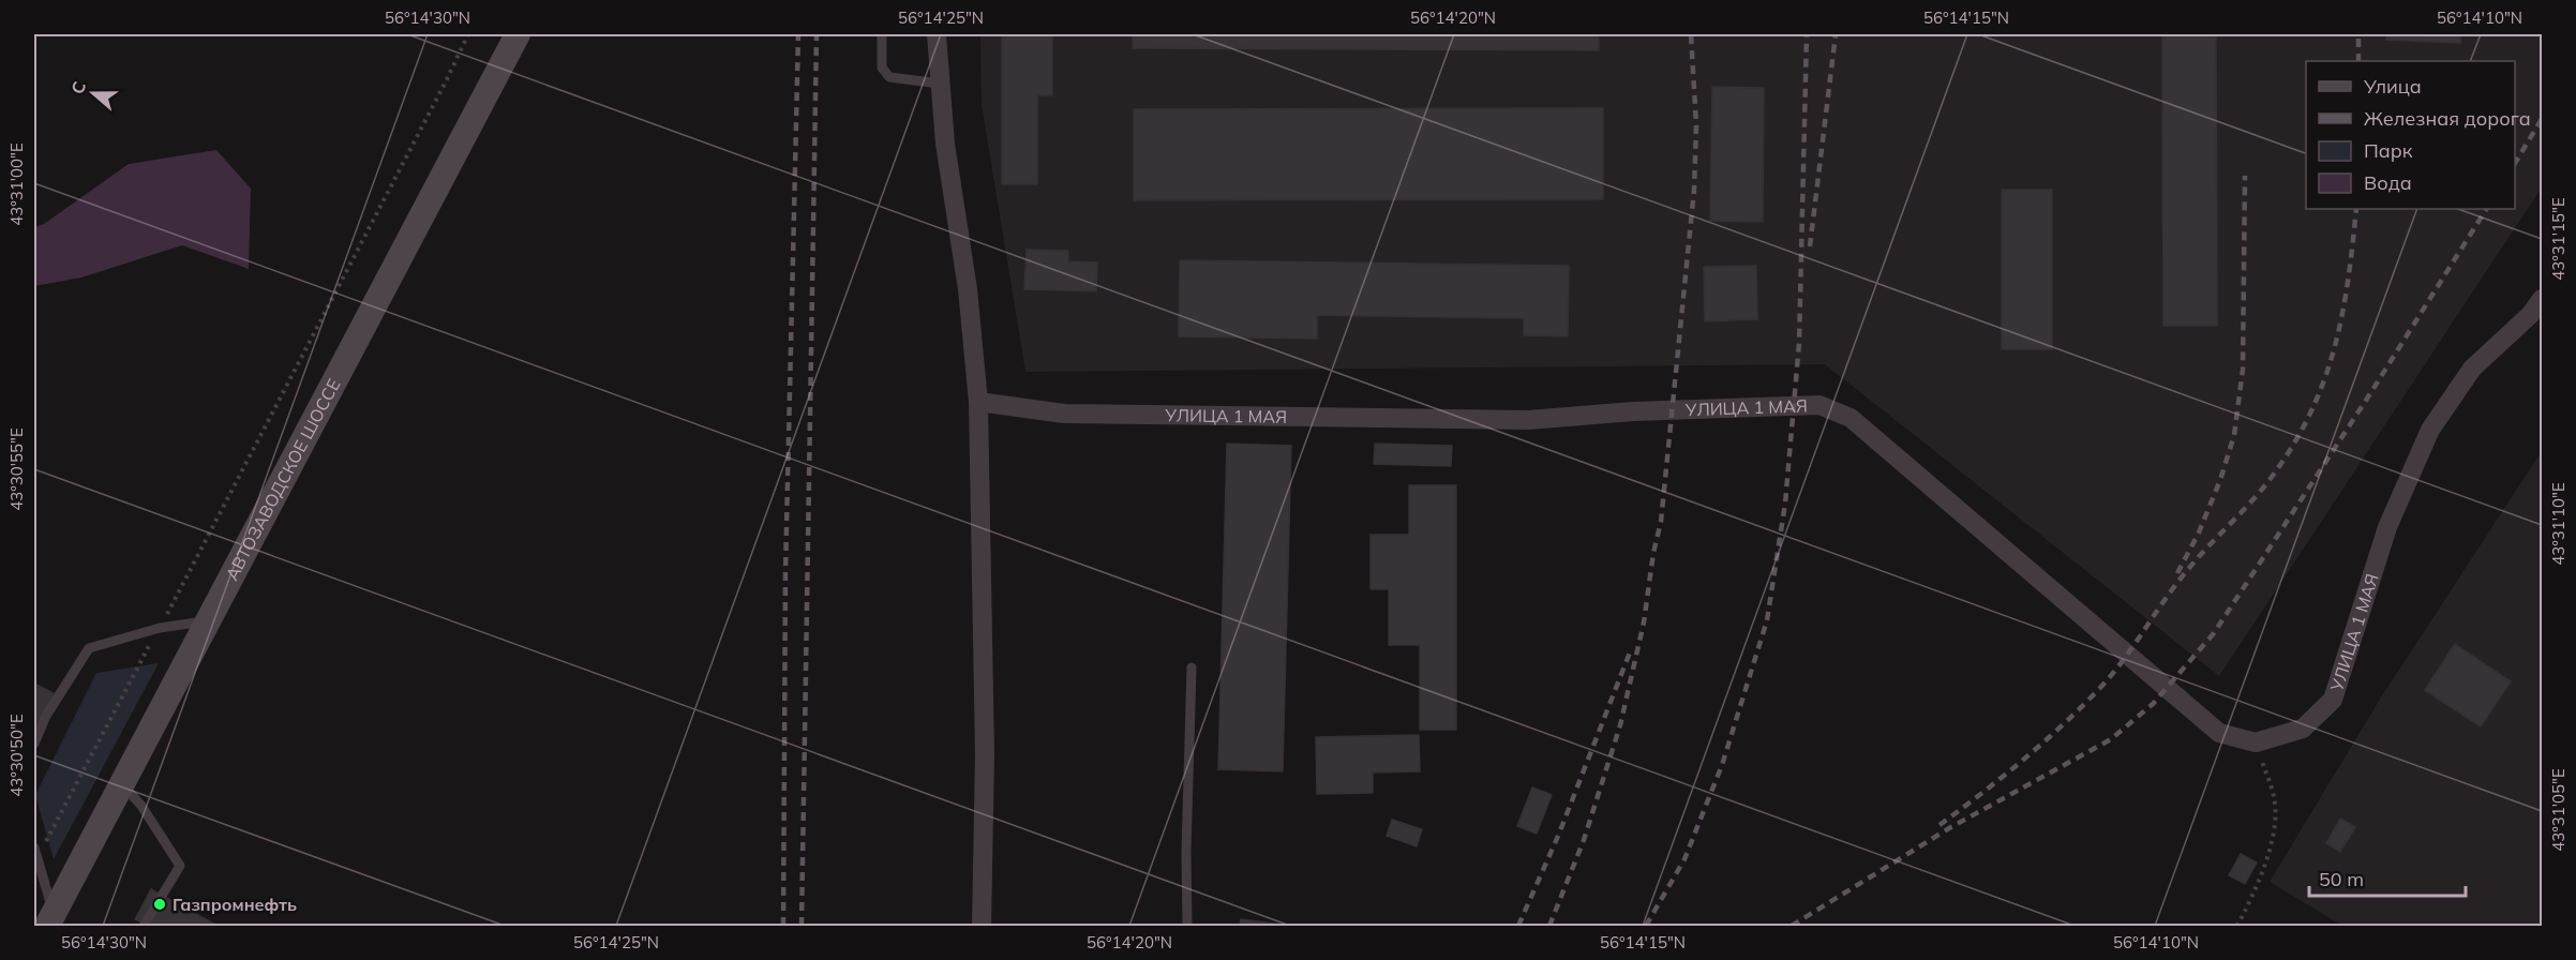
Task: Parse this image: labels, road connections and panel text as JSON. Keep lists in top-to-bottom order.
{
  "streets": {
    "main road": ["АВТОЗАВОДСКОЕ ШОССЕ"],
    "street": ["УЛИЦА 1 МАЯ"]
  },
  "places": ["Газпромнефть"],
  "legend": [
    "Улица",
    "Железная дорога",
    "Парк",
    "Вода"
  ],
  "scale_bar": "50 m",
  "north": "left",
  "coordinates": [
    "56°14'30\"N",
    "56°14'25\"N",
    "56°14'20\"N",
    "56°14'15\"N",
    "56°14'10\"N",
    "43°31'00\"E",
    "43°31'15\"E",
    "43°30'55\"E",
    "43°31'10\"E",
    "43°30'50\"E",
    "43°31'05\"E"
  ]
}
